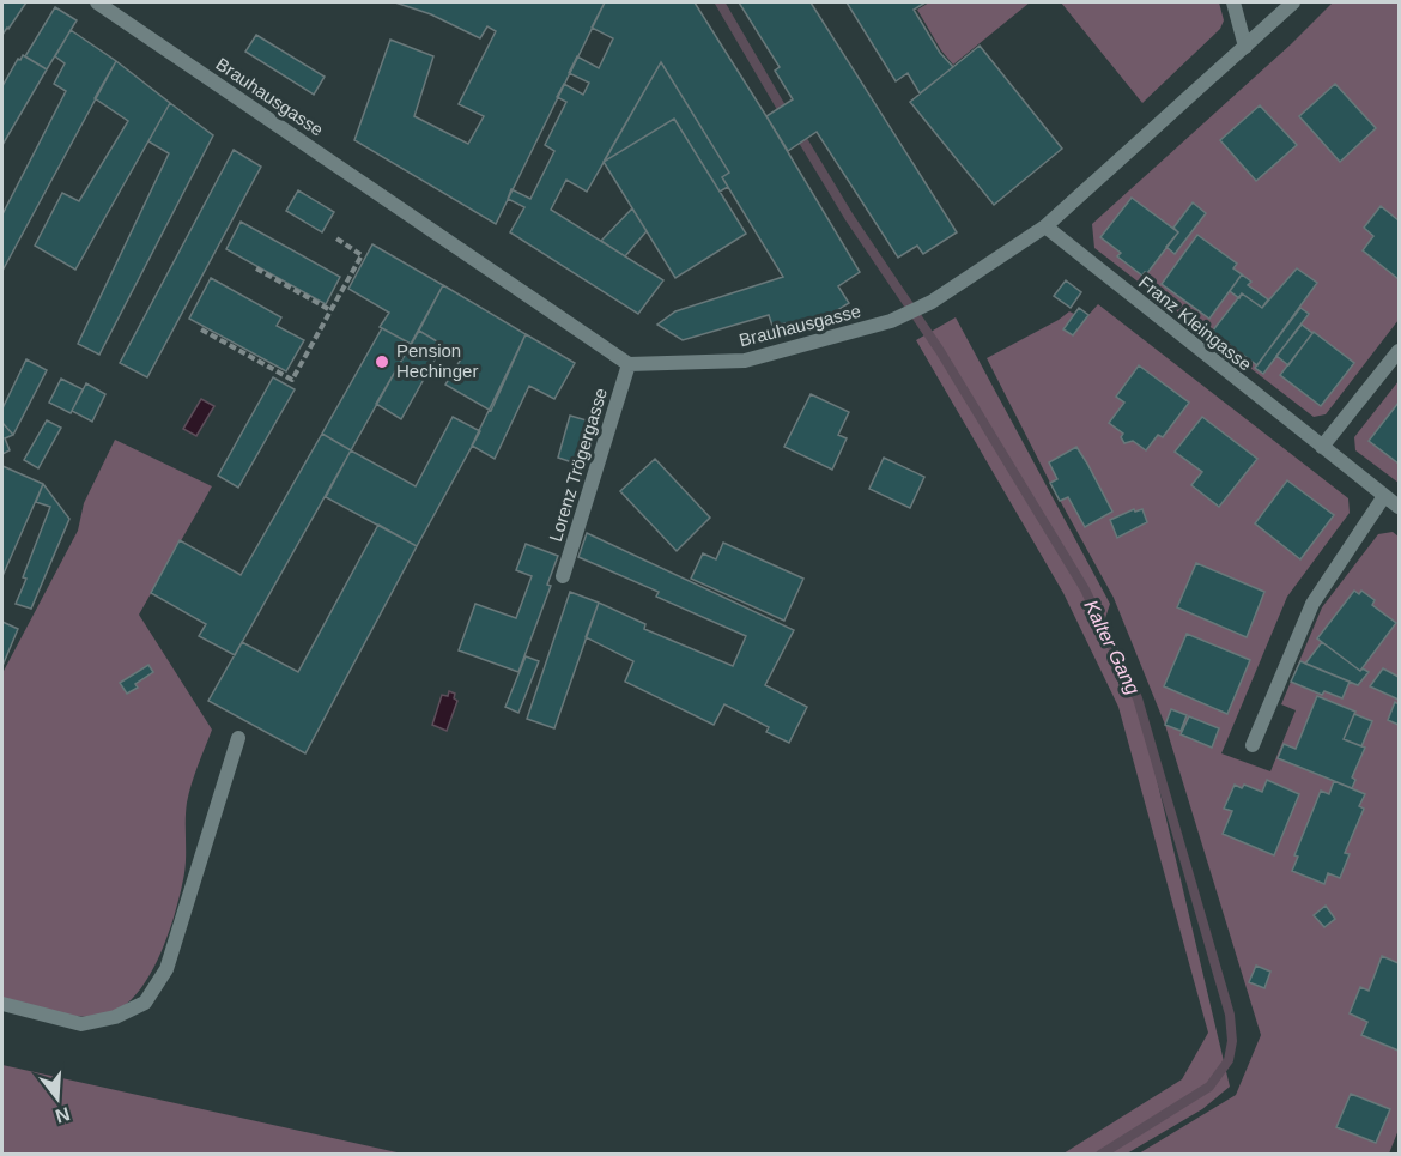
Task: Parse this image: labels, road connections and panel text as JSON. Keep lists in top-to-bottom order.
{
  "streets": {
    "street": ["Brauhausgasse", "Franz Kleingasse", "Lorenz Trögergasse"]
  },
  "crossings": [
    ["Brauhausgasse", "Franz Kleingasse"],
    ["Brauhausgasse", "Lorenz Trögergasse"]
  ],
  "water": ["Kalter Gang"],
  "places": ["Pension Hechinger"],
  "north": "bottom"
}
